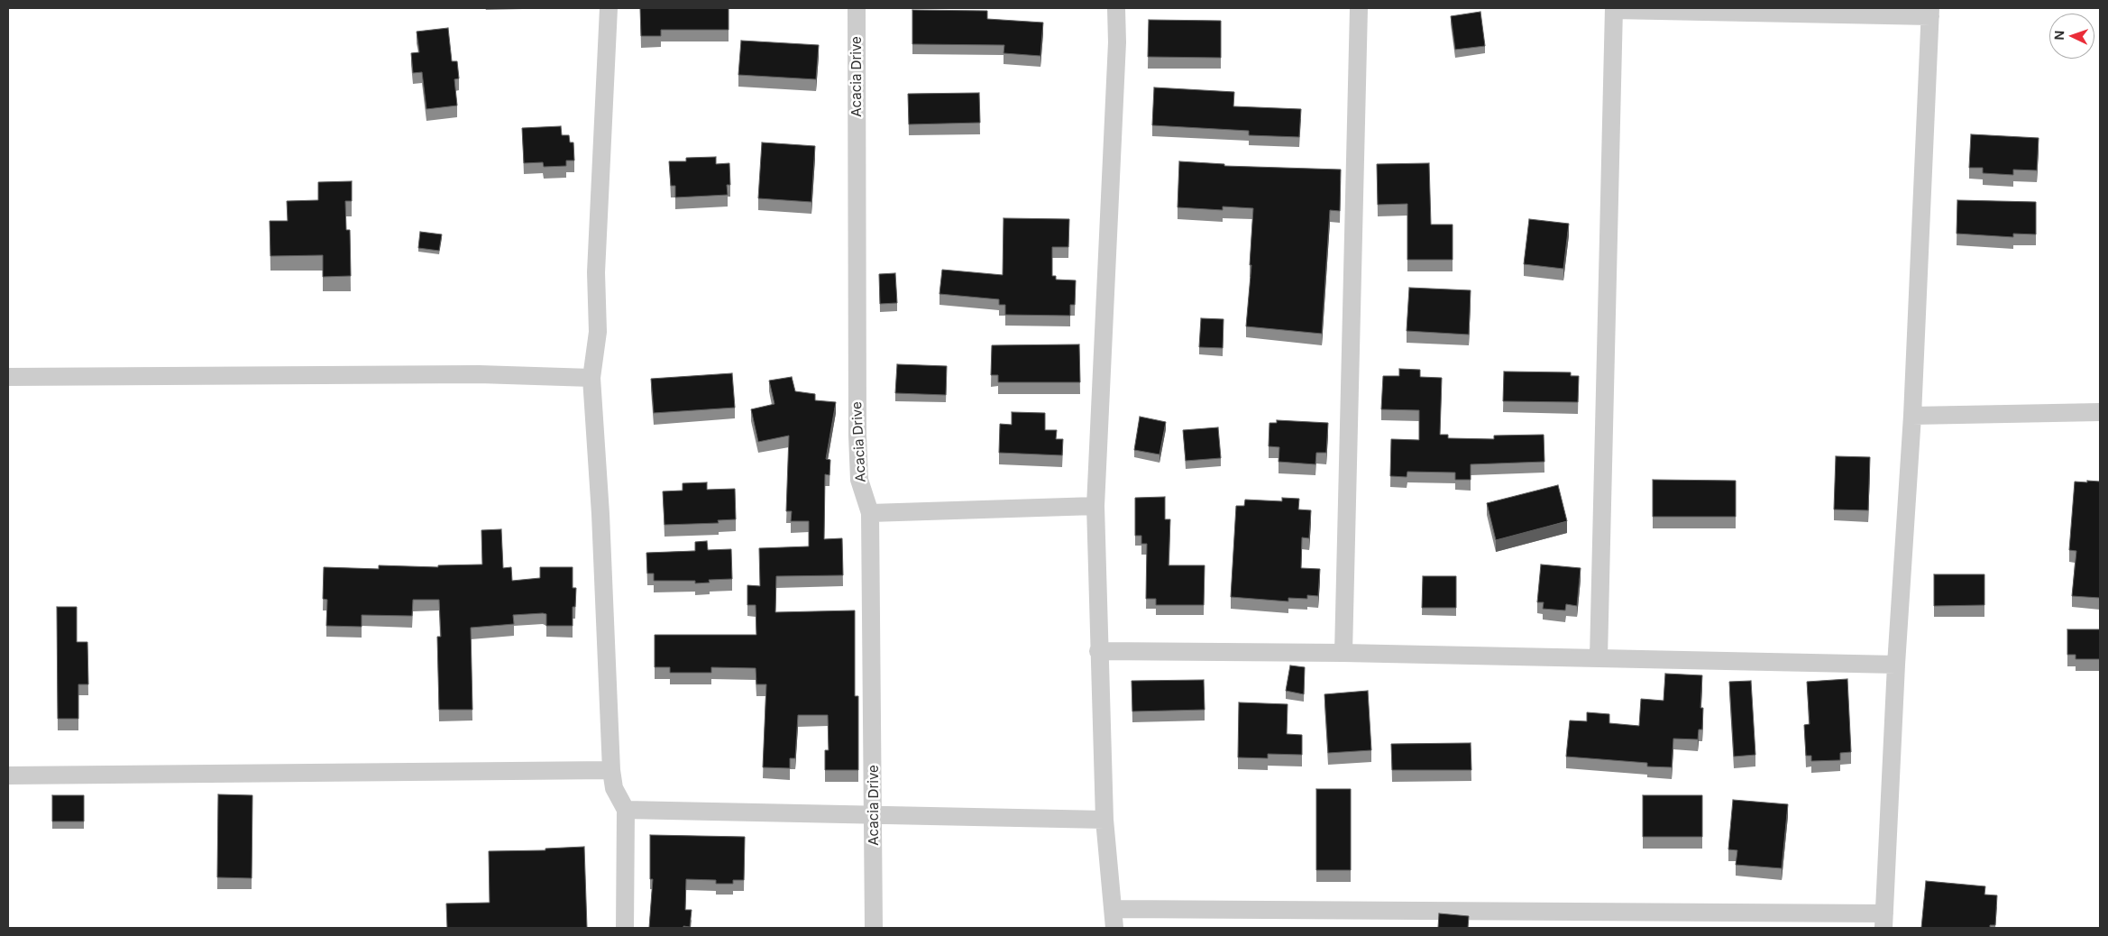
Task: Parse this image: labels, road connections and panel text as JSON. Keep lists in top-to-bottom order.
{
  "streets": {
    "street": ["Acacia Drive"]
  },
  "north": "left"
}
